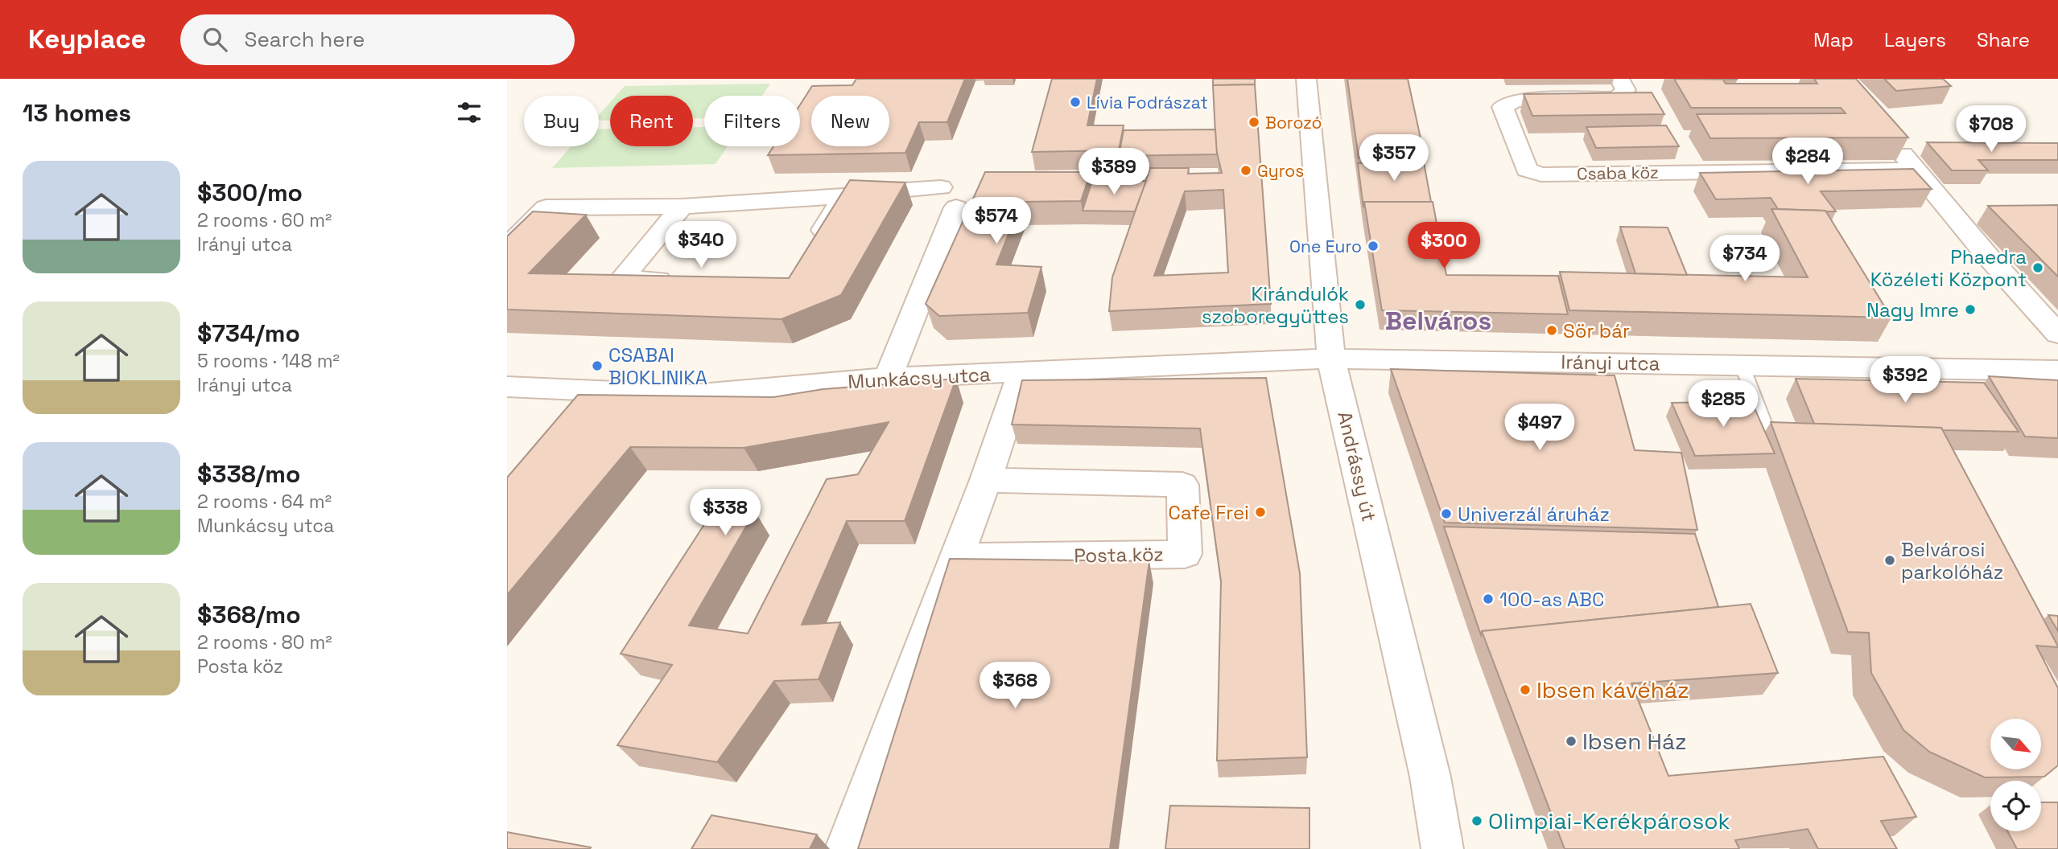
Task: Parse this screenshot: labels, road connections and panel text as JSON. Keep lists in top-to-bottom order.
{
  "streets": {
    "street": [
      "Csaba köz",
      "Irányi utca",
      "Munkácsy utca",
      "Andrássy út",
      "Posta köz"
    ]
  },
  "crossings": [
    ["Irányi utca", "Munkácsy utca"],
    ["Irányi utca", "Andrássy út"],
    ["Munkácsy utca", "Andrássy út"]
  ],
  "districts": ["Belváros"],
  "places": [
    "Lívia Fodrászat",
    "Borozó",
    "Gyros",
    "One Euro",
    "Phaedra Közéleti Központ",
    "Kirándulók szoboregyüttes",
    "Nagy Imre",
    "Sör bár",
    "CSABAI BIOKLINIKA",
    "Cafe Frei",
    "Univerzál áruház",
    "Belvárosi parkolóház",
    "100-as ABC",
    "Ibsen kávéház",
    "Ibsen Ház",
    "Olimpiai-Kerékpárosok"
  ],
  "north": "bottom right",
  "page": {
    "header": "Keyplace",
    "search": "Search here",
    "nav": ["Map", "Layers", "Share"],
    "heading": "13 homes",
    "chip": [
      "Buy",
      "Rent",
      "Filters",
      "New"
    ],
    "price": [
      "$708",
      "$357",
      "$284",
      "$389",
      "$574",
      "$340",
      "$300",
      "$734",
      "$392",
      "$285",
      "$497",
      "$338",
      "$368"
    ],
    "list": [
      {
        "name": "$300/mo",
        "note": "2 rooms · 60 m² · Irányi utca"
      },
      {
        "name": "$734/mo",
        "note": "5 rooms · 148 m² · Irányi utca"
      },
      {
        "name": "$338/mo",
        "note": "2 rooms · 64 m² · Munkácsy utca"
      },
      {
        "name": "$368/mo",
        "note": "2 rooms · 80 m² · Posta köz"
      }
    ]
  }
}
